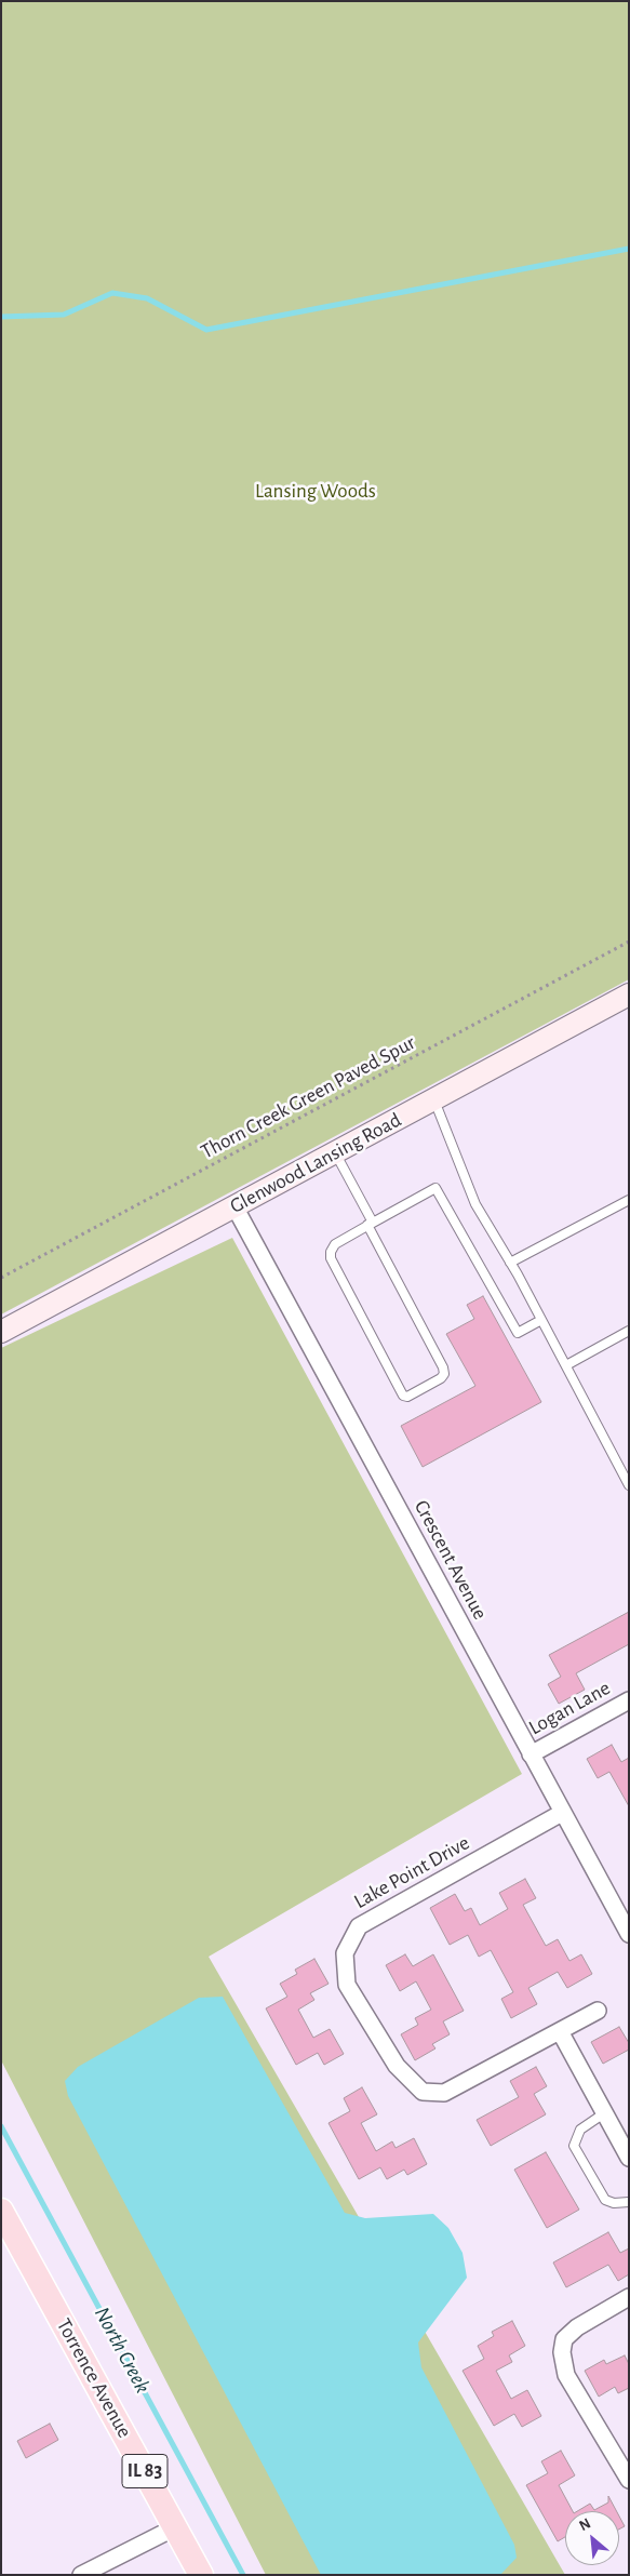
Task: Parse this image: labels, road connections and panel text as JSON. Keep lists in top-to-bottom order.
{
  "streets": {
    "main road": ["Glenwood Lansing Road", "Torrence Avenue", "IL 83"],
    "street": ["Crescent Avenue", "Logan Lane", "Lake Point Drive"],
    "path": ["Thorn Creek Green Paved Spur"]
  },
  "crossings": [
    ["Glenwood Lansing Road", "Crescent Avenue"],
    ["Crescent Avenue", "Logan Lane"],
    ["Crescent Avenue", "Lake Point Drive"]
  ],
  "water": ["North Creek"],
  "parks": ["Lansing Woods"],
  "north": "top left"
}
